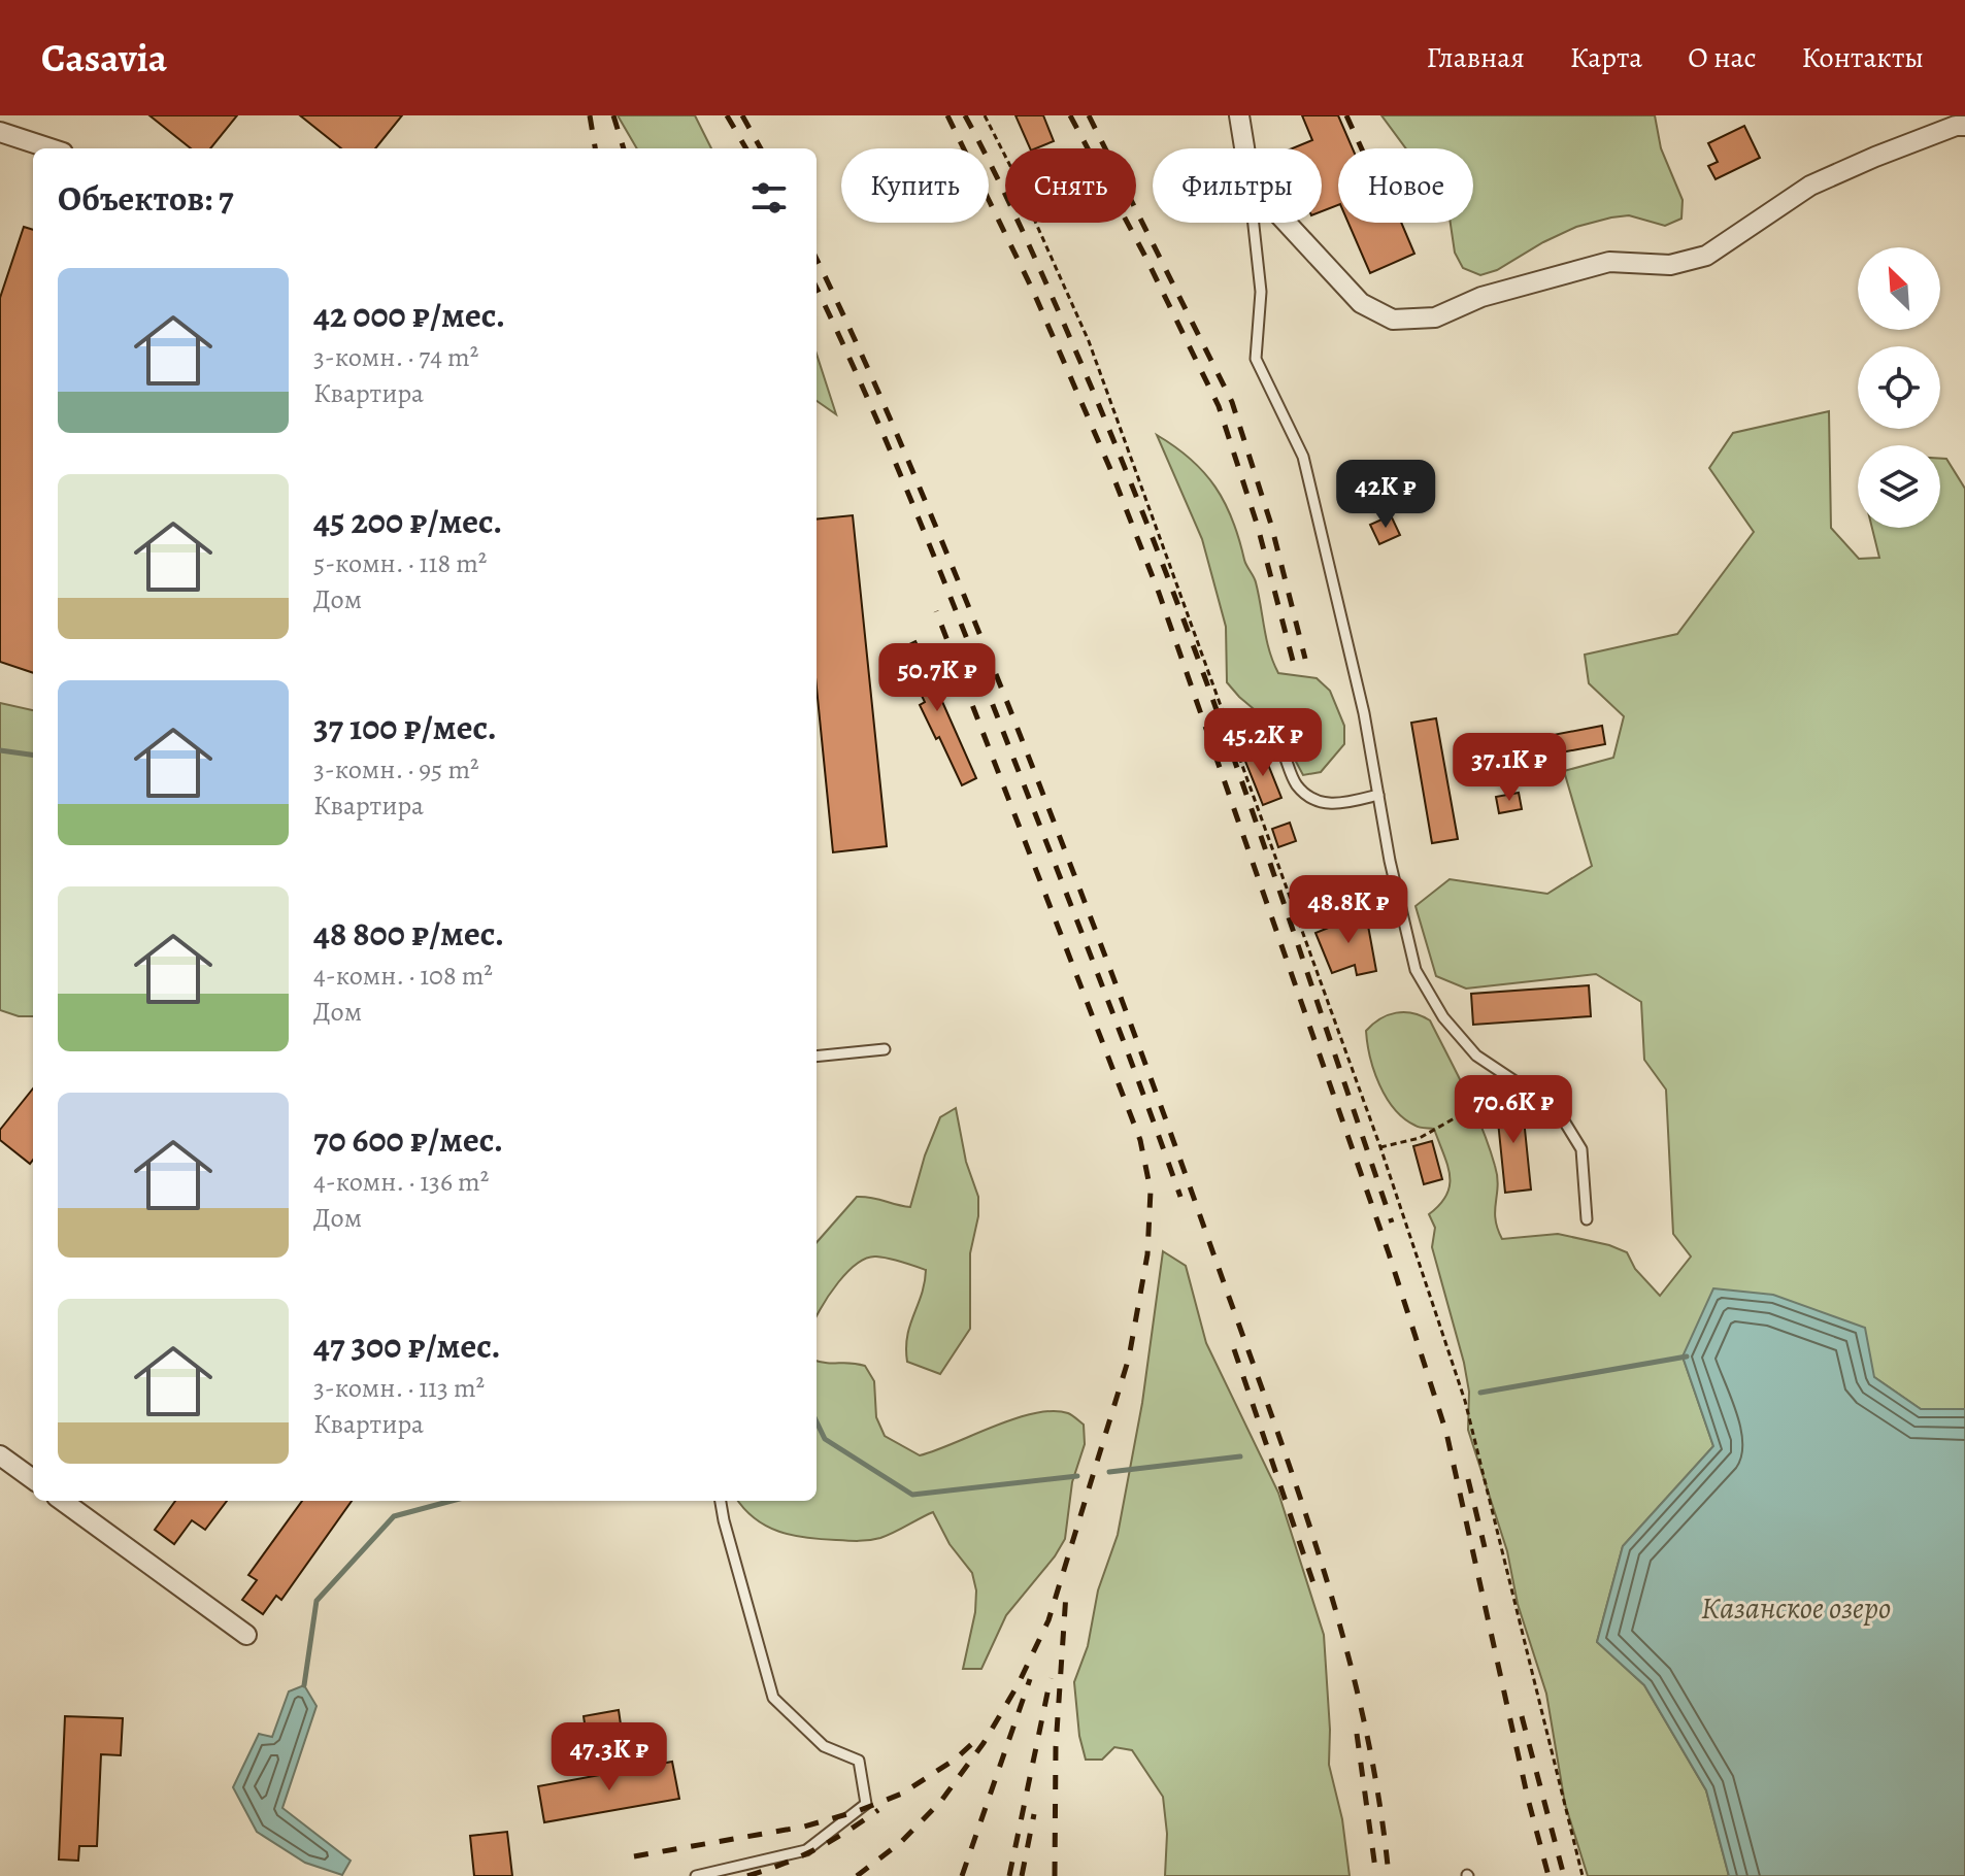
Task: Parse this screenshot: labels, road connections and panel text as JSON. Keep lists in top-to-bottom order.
{
  "water": ["Казанское озеро"],
  "north": "top left",
  "page": {
    "header": "Casavia",
    "nav": [
      "Главная",
      "Карта",
      "О нас",
      "Контакты"
    ],
    "chip": [
      "Купить",
      "Снять",
      "Фильтры",
      "Новое"
    ],
    "heading": "Объектов: 7",
    "list": [
      {
        "name": "42 000 ₽/мес.",
        "note": "3-комн. · 74 m² · Квартира"
      },
      {
        "name": "45 200 ₽/мес.",
        "note": "5-комн. · 118 m² · Дом"
      },
      {
        "name": "37 100 ₽/мес.",
        "note": "3-комн. · 95 m² · Квартира"
      },
      {
        "name": "48 800 ₽/мес.",
        "note": "4-комн. · 108 m² · Дом"
      },
      {
        "name": "70 600 ₽/мес.",
        "note": "4-комн. · 136 m² · Дом"
      },
      {
        "name": "47 300 ₽/мес.",
        "note": "3-комн. · 113 m² · Квартира"
      }
    ],
    "price": [
      "42K ₽",
      "50.7K ₽",
      "45.2K ₽",
      "37.1K ₽",
      "48.8K ₽",
      "70.6K ₽",
      "47.3K ₽"
    ]
  }
}
